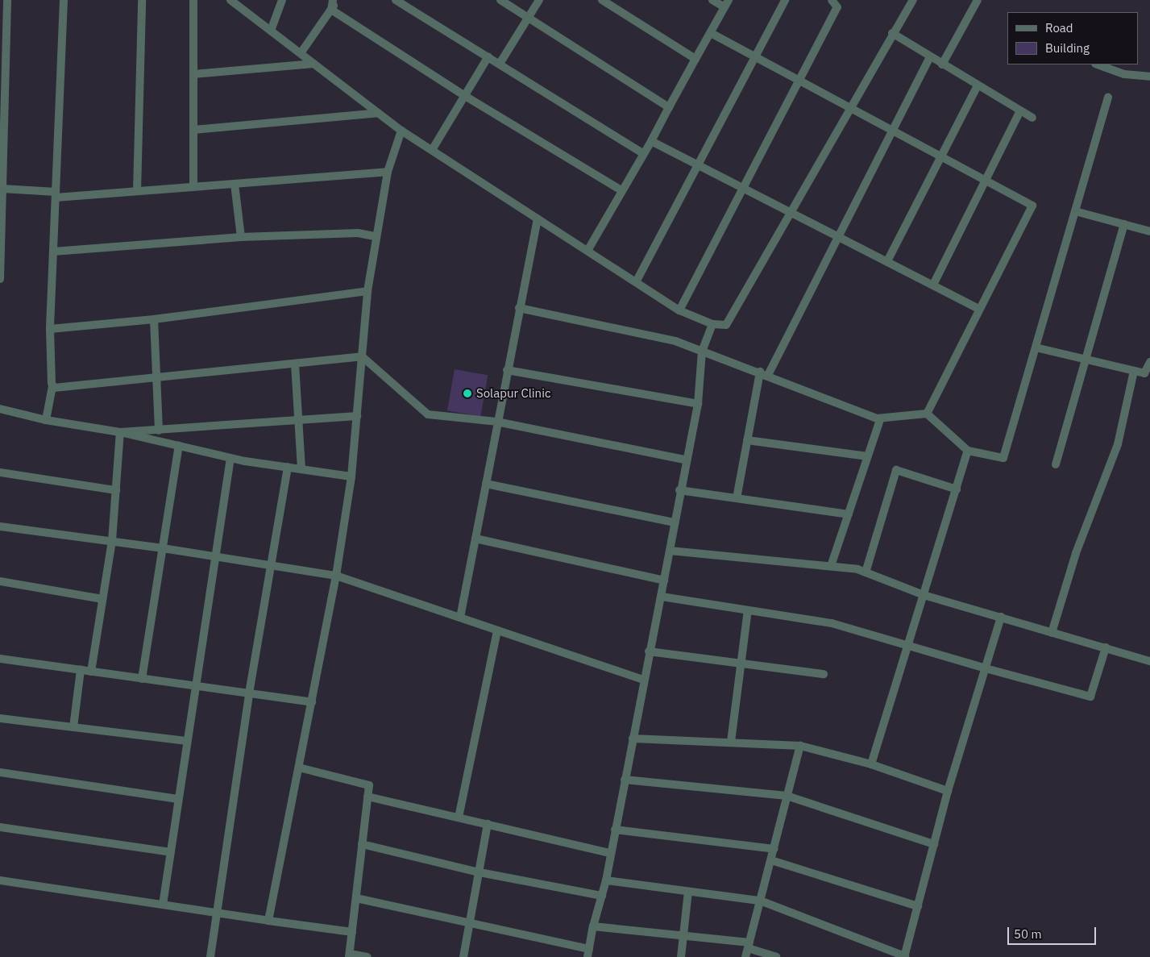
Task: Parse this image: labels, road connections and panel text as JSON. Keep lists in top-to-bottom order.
{
  "places": ["Solapur Clinic"],
  "legend": ["Road", "Building"],
  "scale_bar": "50 m"
}
